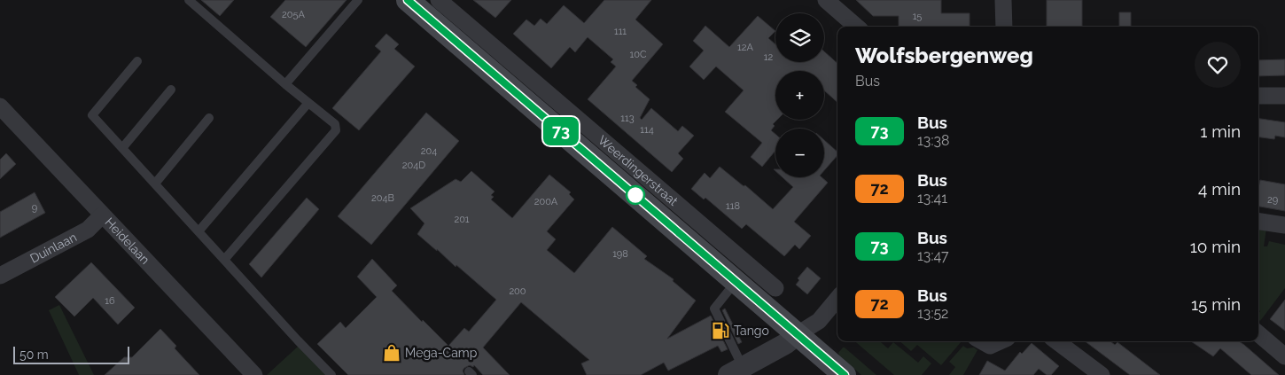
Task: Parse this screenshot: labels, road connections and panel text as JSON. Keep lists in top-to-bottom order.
{
  "streets": {
    "main road": ["Weerdingerstraat"],
    "street": ["Heidelaan", "Duinlaan"]
  },
  "crossings": [
    ["Heidelaan", "Duinlaan"]
  ],
  "places": {
    "fuel station": ["Tango"],
    "shop": ["Mega-Camp"]
  },
  "lines": ["bus line 73"],
  "house_numbers": [
    "205A",
    "15",
    "111",
    "12A",
    "10C",
    "12",
    "113",
    "114",
    "204",
    "204D",
    "204B",
    "29",
    "200A",
    "118",
    "9",
    "201",
    "198",
    "200",
    "16"
  ],
  "scale_bar": "50 m",
  "page": {
    "on_map": "73",
    "map_buttons": ["+", "−"],
    "heading": ["Wolfsbergenweg", "Bus"],
    "list": [
      {
        "mark": "73",
        "name": "Bus",
        "note": "13:38",
        "value": "1 min"
      },
      {
        "mark": "72",
        "name": "Bus",
        "note": "13:41",
        "value": "4 min"
      },
      {
        "mark": "73",
        "name": "Bus",
        "note": "13:47",
        "value": "10 min"
      },
      {
        "mark": "72",
        "name": "Bus",
        "note": "13:52",
        "value": "15 min"
      }
    ],
    "scale": "50 m"
  }
}
